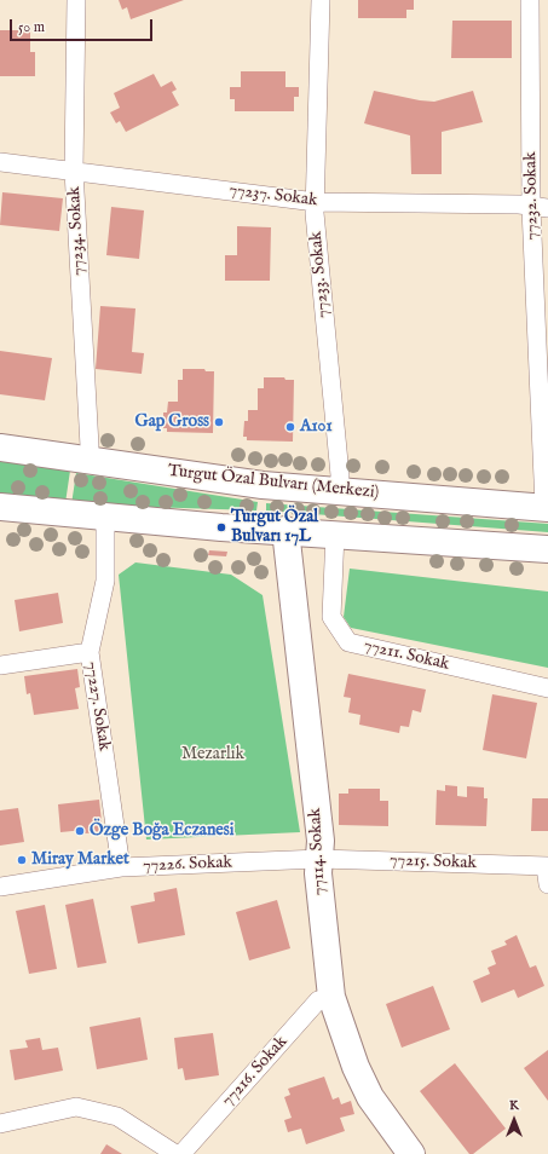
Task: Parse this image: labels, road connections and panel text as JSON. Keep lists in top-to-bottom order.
{
  "streets": {
    "main road": ["Turgut Özal Bulvarı (Merkezi)", "77114. Sokak"],
    "street": [
      "77237. Sokak",
      "77232. Sokak",
      "77234. Sokak",
      "77233. Sokak",
      "77211. Sokak",
      "77227. Sokak",
      "77215. Sokak",
      "77226. Sokak",
      "77216. Sokak"
    ]
  },
  "crossings": [
    ["77237. Sokak", "77232. Sokak"],
    ["77237. Sokak", "77234. Sokak"],
    ["77237. Sokak", "77233. Sokak"],
    ["77232. Sokak", "Turgut Özal Bulvarı (Merkezi)"],
    ["77234. Sokak", "Turgut Özal Bulvarı (Merkezi)"],
    ["77233. Sokak", "Turgut Özal Bulvarı (Merkezi)"],
    ["77227. Sokak", "77226. Sokak"],
    ["77114. Sokak", "77215. Sokak"],
    ["77114. Sokak", "77226. Sokak"],
    ["77114. Sokak", "77216. Sokak"],
    ["77215. Sokak", "77226. Sokak"]
  ],
  "parks": ["Mezarlık"],
  "places": [
    "Gap Gross",
    "A101",
    "Turgut Özal Bulvarı 17L",
    "Özge Boğa Eczanesi",
    "Miray Market"
  ],
  "scale_bar": "50 m",
  "north": "top"
}
